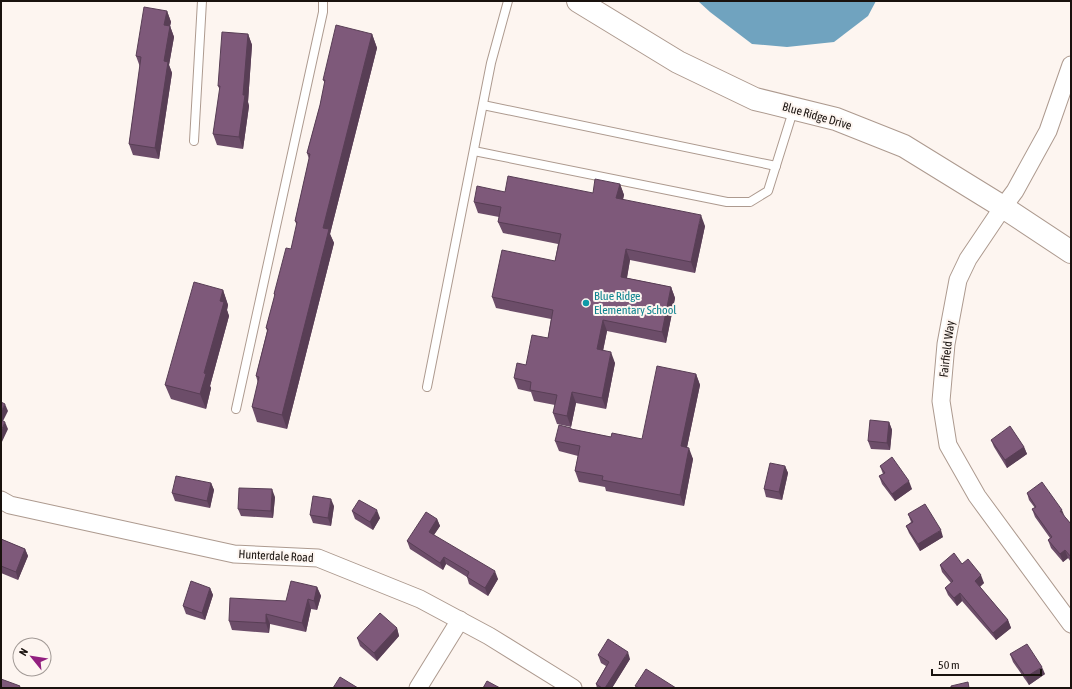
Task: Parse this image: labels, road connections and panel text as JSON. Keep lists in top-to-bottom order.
{
  "streets": {
    "street": ["Blue Ridge Drive", "Fairfield Way", "Hunterdale Road"]
  },
  "crossings": [
    ["Blue Ridge Drive", "Fairfield Way"]
  ],
  "places": ["Blue Ridge Elementary School"],
  "scale_bar": "50 m",
  "north": "top left"
}
